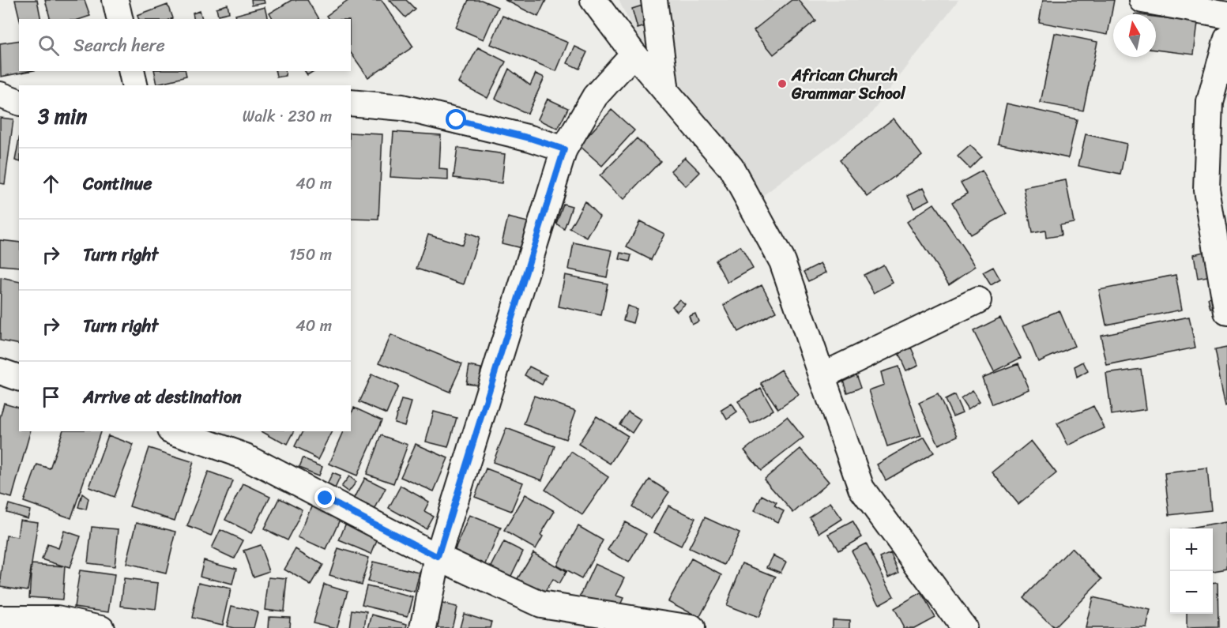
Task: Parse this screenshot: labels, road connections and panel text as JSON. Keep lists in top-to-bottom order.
{
  "places": ["African Church Grammar School"],
  "north": "top",
  "page": {
    "search": "Search here",
    "heading": ["3 min", "Walk · 230 m"],
    "list": [
      ["Continue", "40 m"],
      ["Turn right", "150 m"],
      ["Turn right", "40 m"],
      "Arrive at destination"
    ],
    "map_buttons": ["+", "−"]
  }
}
